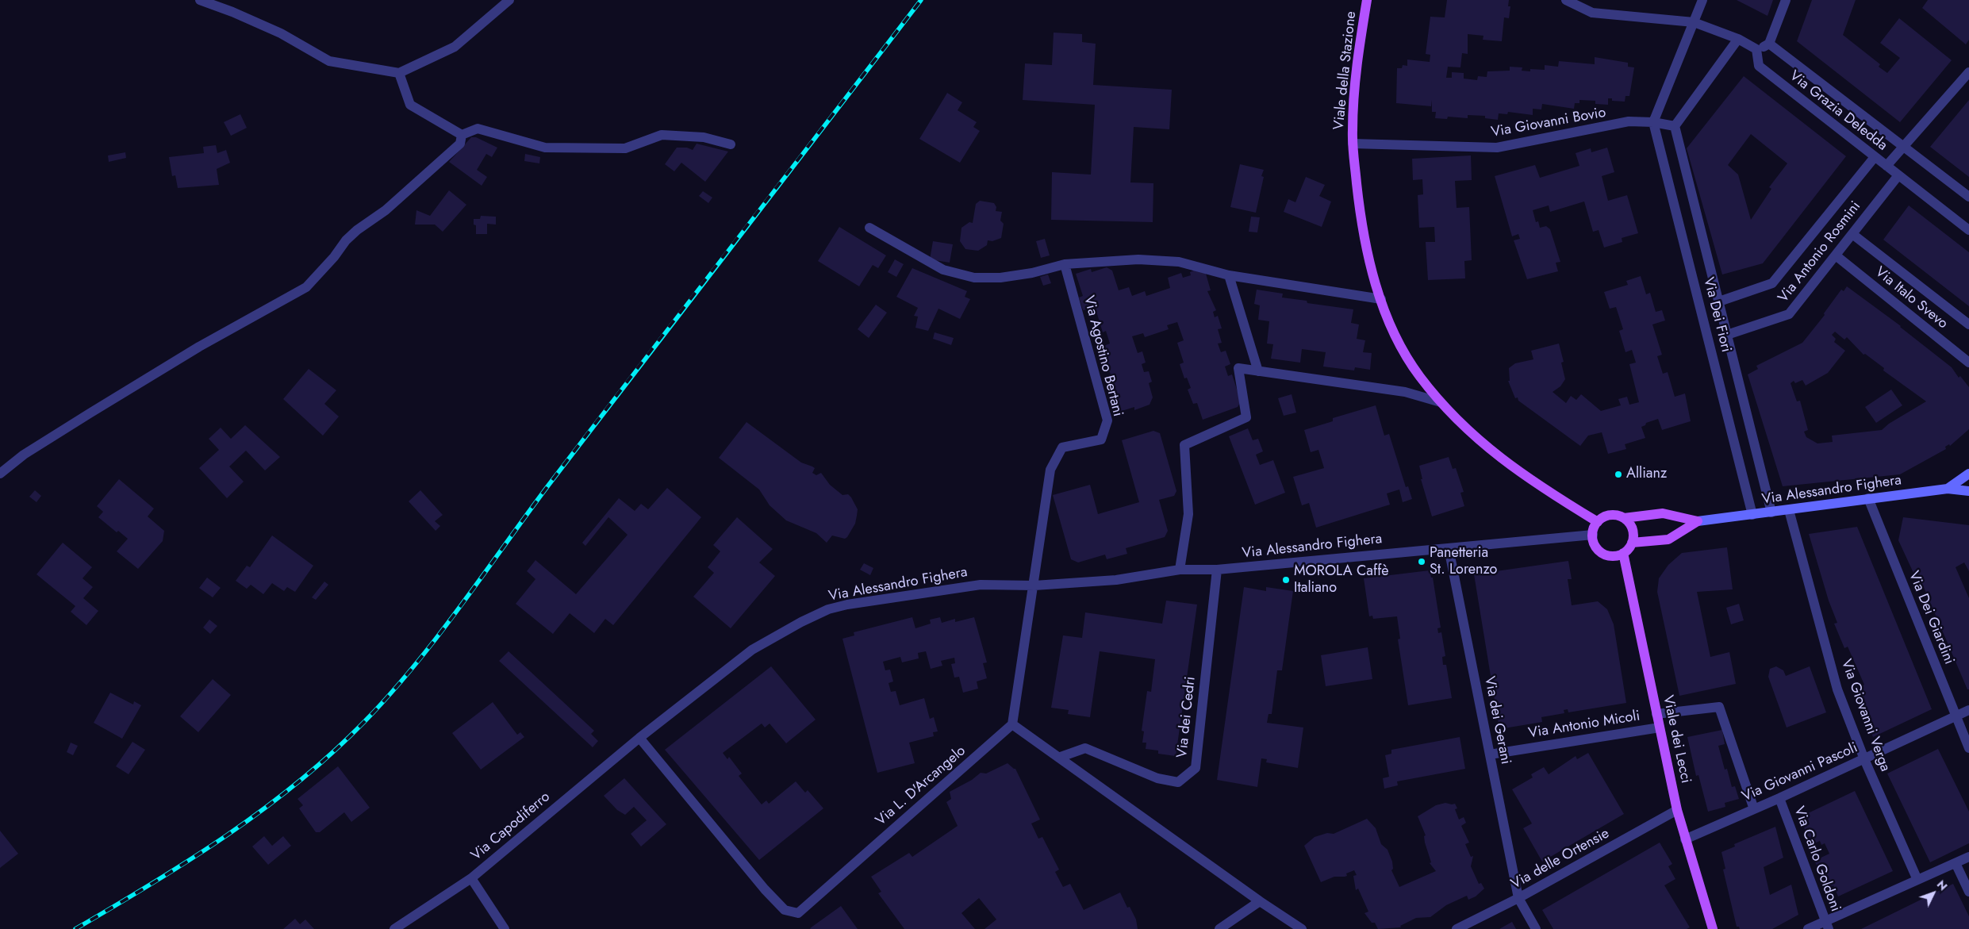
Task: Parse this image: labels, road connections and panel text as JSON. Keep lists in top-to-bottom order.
{
  "streets": {
    "main road": ["Viale della Stazione", "Viale dei Lecci"],
    "street": [
      "Via Grazia Deledda",
      "Via Giovanni Bovio",
      "Via Antonio Rosmini",
      "Via Italo Svevo",
      "Via Dei Fiori",
      "Via Agostino Bertani",
      "Via Alessandro Fighera",
      "Via Dei Giardini",
      "Via Giovanni Verga",
      "Via dei Cedri",
      "Via dei Gerani",
      "Via Antonio Micoli",
      "Via Giovanni Pascoli",
      "Via L. D'Arcangelo",
      "Via Capodiferro",
      "Via delle Ortensie",
      "Via Carlo Goldoni"
    ]
  },
  "crossings": [
    ["Viale della Stazione", "Via Giovanni Bovio"],
    ["Viale della Stazione", "Via Alessandro Fighera"],
    ["Viale della Stazione", "Viale dei Lecci"],
    ["Via Grazia Deledda", "Via Antonio Rosmini"],
    ["Via Giovanni Bovio", "Via Dei Fiori"],
    ["Via Antonio Rosmini", "Via Italo Svevo"],
    ["Via Antonio Rosmini", "Via Dei Fiori"],
    ["Via Dei Fiori", "Via Alessandro Fighera"],
    ["Via Agostino Bertani", "Via Alessandro Fighera"],
    ["Via Alessandro Fighera", "Via Dei Giardini"],
    ["Via Alessandro Fighera", "Via Giovanni Verga"],
    ["Via Alessandro Fighera", "Via dei Cedri"],
    ["Via Alessandro Fighera", "Via dei Gerani"],
    ["Via Alessandro Fighera", "Viale dei Lecci"],
    ["Via Alessandro Fighera", "Via L. D'Arcangelo"],
    ["Via Alessandro Fighera", "Via Capodiferro"],
    ["Via Dei Giardini", "Via Giovanni Pascoli"],
    ["Via Giovanni Verga", "Via Giovanni Pascoli"],
    ["Via dei Gerani", "Via Antonio Micoli"],
    ["Via dei Gerani", "Via delle Ortensie"],
    ["Via Antonio Micoli", "Viale dei Lecci"],
    ["Viale dei Lecci", "Via Giovanni Pascoli"],
    ["Viale dei Lecci", "Via delle Ortensie"],
    ["Via Giovanni Pascoli", "Via Carlo Goldoni"],
    ["Via L. D'Arcangelo", "Via Capodiferro"]
  ],
  "places": ["Allianz", "Panetteria St. Lorenzo", "MOROLA Caffè Italiano"],
  "north": "top right"
}
